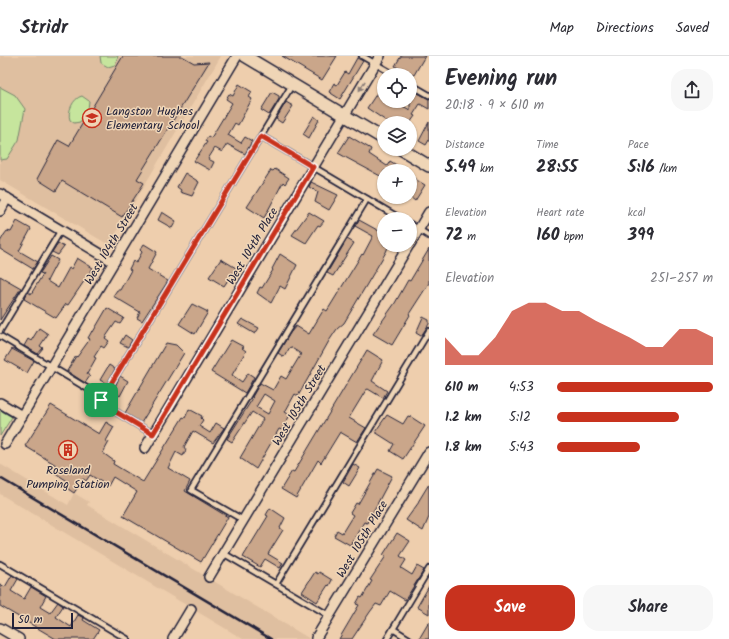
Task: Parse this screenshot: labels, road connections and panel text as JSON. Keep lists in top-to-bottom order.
{
  "streets": {
    "street": [
      "West 104th Street",
      "West 104th Place",
      "West 105th Street",
      "West 105th Place"
    ]
  },
  "places": {
    "school or university": ["Langston Hughes Elementary School"],
    "building": ["Roseland Pumping Station"]
  },
  "scale_bar": "50 m",
  "page": {
    "header": "Stridr",
    "nav": ["Map", "Directions", "Saved"],
    "heading": ["Evening run", "20:18 · 9 × 610 m"],
    "map_buttons": ["+", "−"],
    "stats": [
      ["Distance", "5.49 km"],
      ["Time", "28:55"],
      ["Pace", "5:16 /km"],
      ["Elevation", "72 m"],
      ["Heart rate", "160 bpm"],
      ["kcal", "399"]
    ],
    "chart": ["Elevation", "251–257 m"],
    "list": [
      {
        "name": "610 m",
        "note": "4:53"
      },
      {
        "name": "1.2 km",
        "note": "5:12"
      },
      {
        "name": "1.8 km",
        "note": "5:43"
      }
    ],
    "buttons": ["Save", "Share"],
    "scale": "50 m"
  }
}
